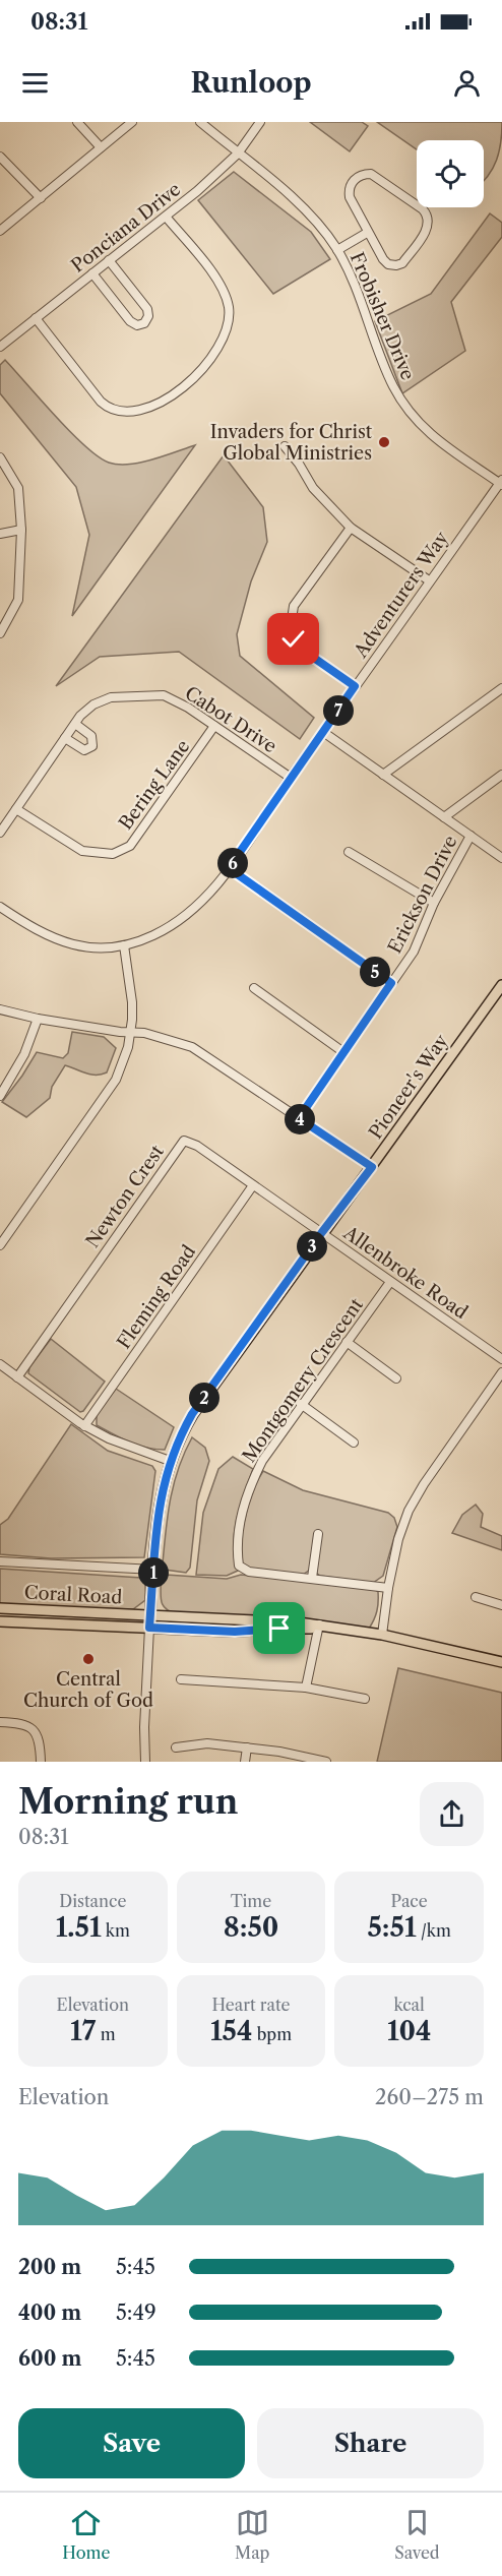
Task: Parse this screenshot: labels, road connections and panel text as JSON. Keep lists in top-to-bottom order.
{
  "streets": {
    "main road": ["Pioneer's Way", "Coral Road"],
    "street": [
      "Ponciana Drive",
      "Frobisher Drive",
      "Adventurers Way",
      "Cabot Drive",
      "Bering Lane",
      "Erickson Drive",
      "Newton Crest",
      "Allenbroke Road",
      "Fleming Road",
      "Montgomery Crescent"
    ]
  },
  "crossings": [
    ["Ponciana Drive", "Frobisher Drive"],
    ["Frobisher Drive", "Adventurers Way"],
    ["Adventurers Way", "Cabot Drive"],
    ["Cabot Drive", "Bering Lane"],
    ["Pioneer's Way", "Newton Crest"],
    ["Pioneer's Way", "Allenbroke Road"],
    ["Pioneer's Way", "Coral Road"],
    ["Newton Crest", "Allenbroke Road"],
    ["Newton Crest", "Fleming Road"],
    ["Allenbroke Road", "Montgomery Crescent"]
  ],
  "places": ["Invaders for Christ Global Ministries", "Central Church of God"],
  "page": {
    "status": "08:31",
    "header": "Runloop",
    "pins": [
      "7",
      "6",
      "5",
      "4",
      "3",
      "2",
      "1"
    ],
    "heading": ["Morning run", "08:31"],
    "stats": [
      ["Distance", "1.51 km"],
      ["Time", "8:50"],
      ["Pace", "5:51 /km"],
      ["Elevation", "17 m"],
      ["Heart rate", "154 bpm"],
      ["kcal", "104"]
    ],
    "chart": ["Elevation", "260–275 m"],
    "list": [
      {
        "name": "200 m",
        "note": "5:45"
      },
      {
        "name": "400 m",
        "note": "5:49"
      },
      {
        "name": "600 m",
        "note": "5:45"
      }
    ],
    "buttons": ["Save", "Share"],
    "tabs": ["Home", "Map", "Saved"]
  }
}
